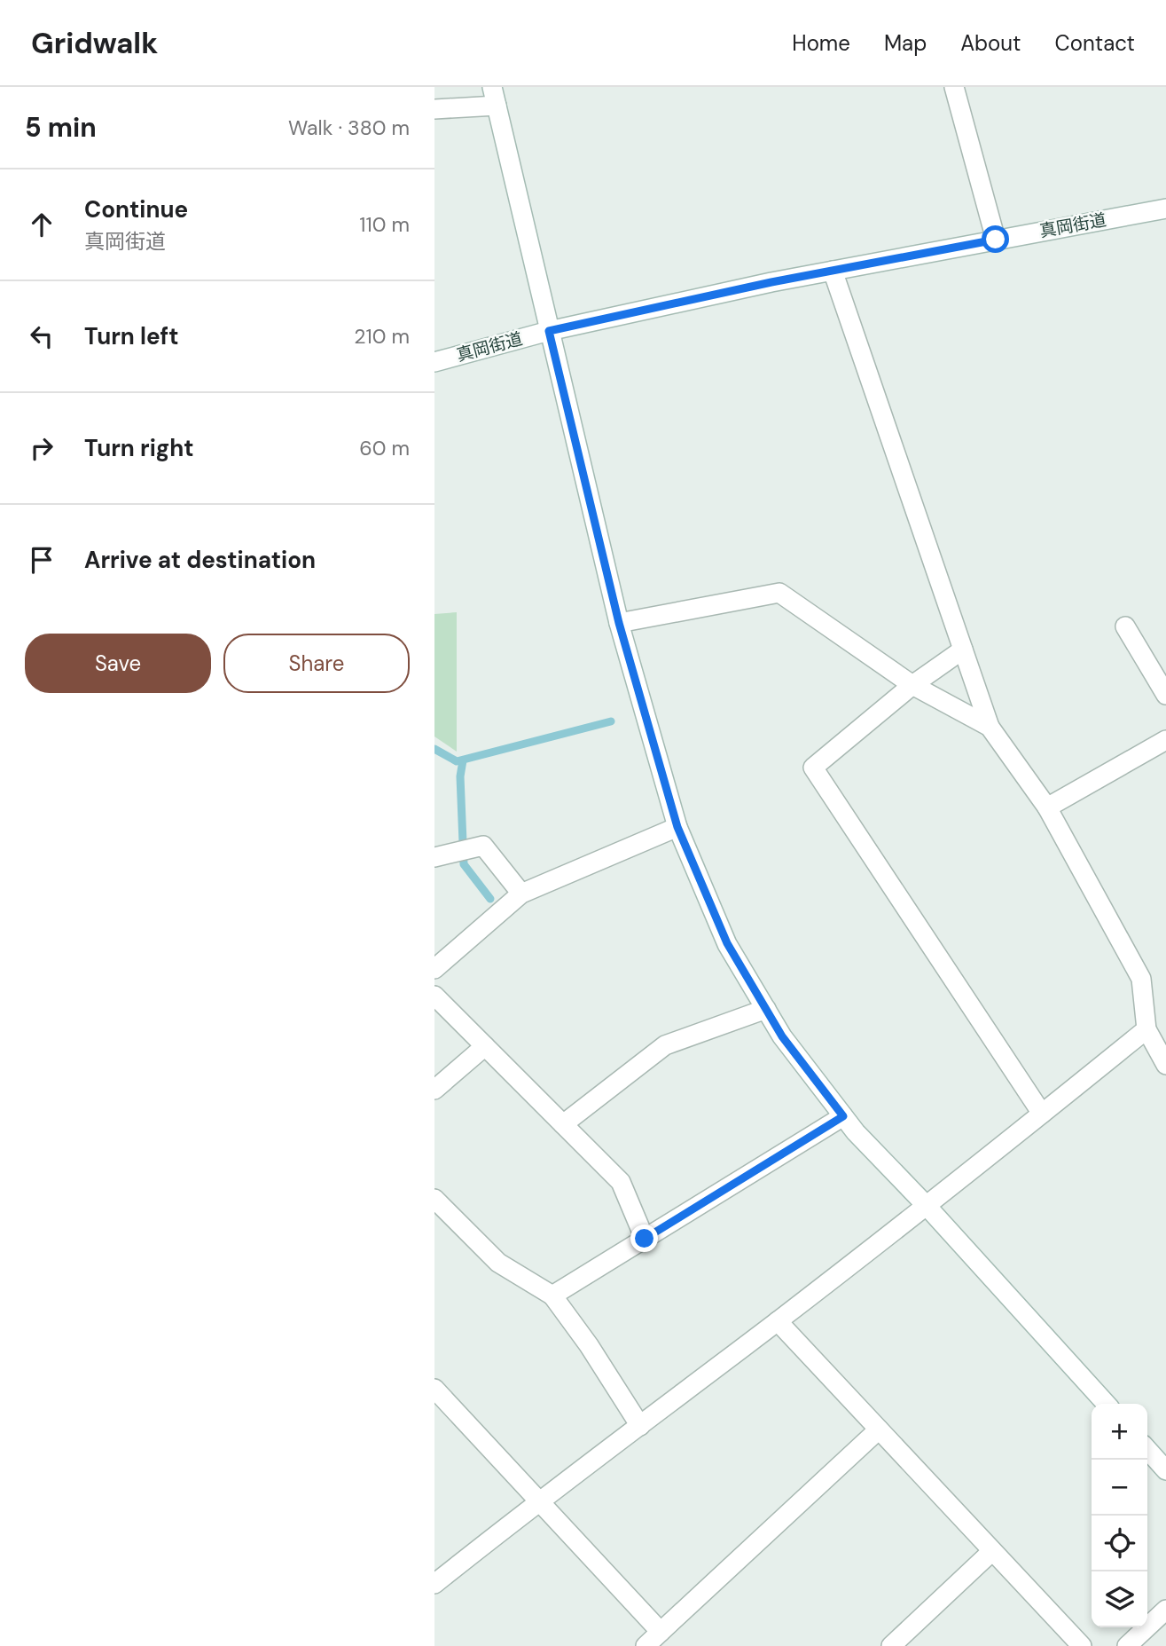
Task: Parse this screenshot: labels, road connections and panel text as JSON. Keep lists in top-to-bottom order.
{
  "streets": {
    "street": ["真岡街道"]
  },
  "page": {
    "header": "Gridwalk",
    "nav": [
      "Home",
      "Map",
      "About",
      "Contact"
    ],
    "heading": ["5 min", "Walk · 380 m"],
    "list": [
      ["Continue", "真岡街道", "110 m"],
      ["Turn left", "210 m"],
      ["Turn right", "60 m"],
      "Arrive at destination"
    ],
    "buttons": ["Save", "Share"],
    "map_buttons": ["+", "−"]
  }
}
